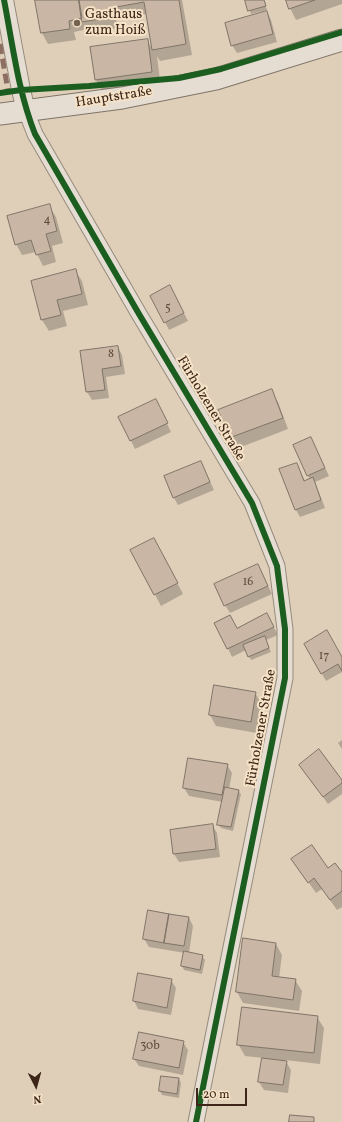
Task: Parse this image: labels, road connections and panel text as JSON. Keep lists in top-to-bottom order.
{
  "streets": {
    "main road": ["Hauptstraße"],
    "street": ["Fürholzener Straße"]
  },
  "crossings": [
    ["Hauptstraße", "Fürholzener Straße"]
  ],
  "places": ["Gasthaus zum Hoiß"],
  "house_numbers": [
    "4",
    "5",
    "8",
    "16",
    "17",
    "30b"
  ],
  "scale_bar": "20 m",
  "north": "bottom"
}
